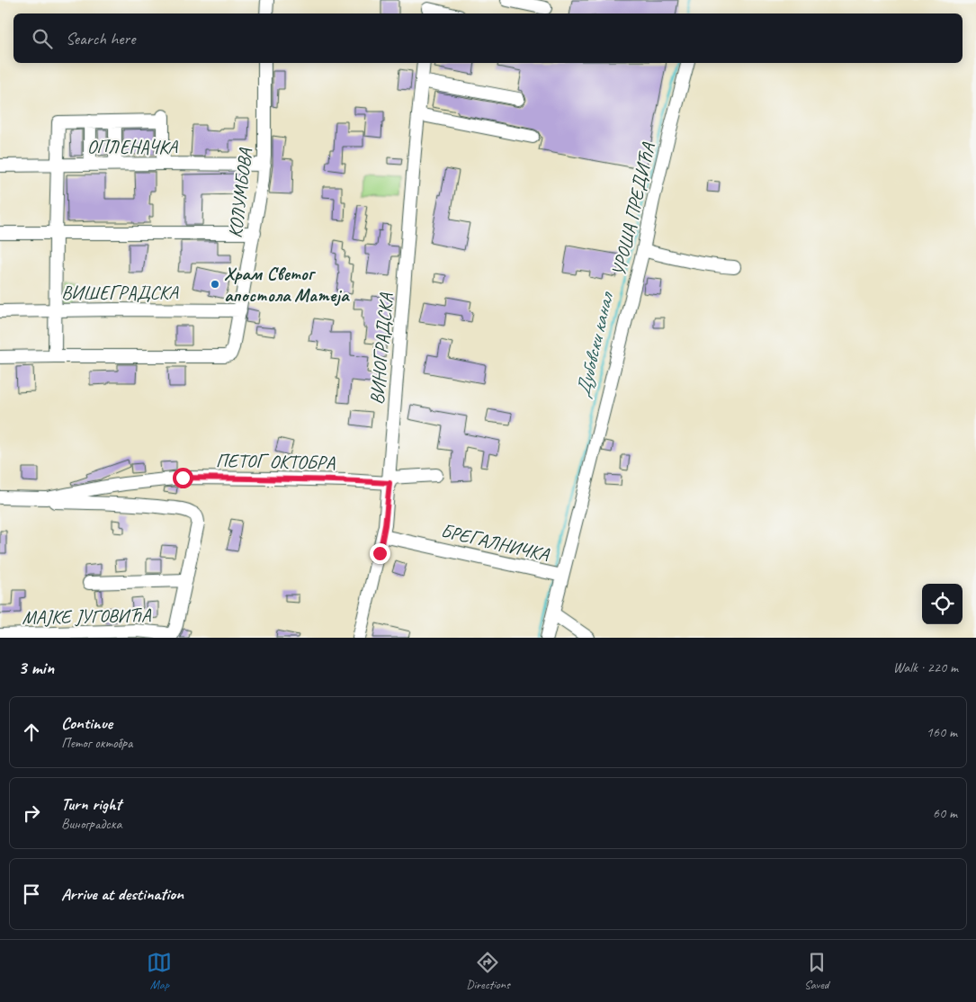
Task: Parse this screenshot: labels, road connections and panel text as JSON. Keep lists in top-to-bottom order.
{
  "streets": {
    "street": [
      "ОПЛЕНАЧКА",
      "КОЛУМБОВА",
      "УРОША ПРЕДИЋА",
      "ВИШЕГРАДСКА",
      "ВИНОГРАДСКА",
      "ПЕТОГ ОКТОБРА",
      "БРЕГАЛНИЧКА",
      "МАЈКЕ ЈУГОВИЋА"
    ]
  },
  "crossings": [
    ["ОПЛЕНАЧКА", "КОЛУМБОВА"],
    ["КОЛУМБОВА", "ВИШЕГРАДСКА"],
    ["УРОША ПРЕДИЋА", "БРЕГАЛНИЧКА"],
    ["ВИНОГРАДСКА", "ПЕТОГ ОКТОБРА"],
    ["ВИНОГРАДСКА", "БРЕГАЛНИЧКА"]
  ],
  "water": ["Дубовски канал"],
  "places": ["Храм Светог апостола Матеја"],
  "page": {
    "search": "Search here",
    "heading": ["3 min", "Walk · 220 m"],
    "list": [
      ["Continue", "Петог октобра", "160 m"],
      ["Turn right", "Виноградска", "60 m"],
      "Arrive at destination"
    ],
    "nav": ["Map", "Directions", "Saved"]
  }
}
